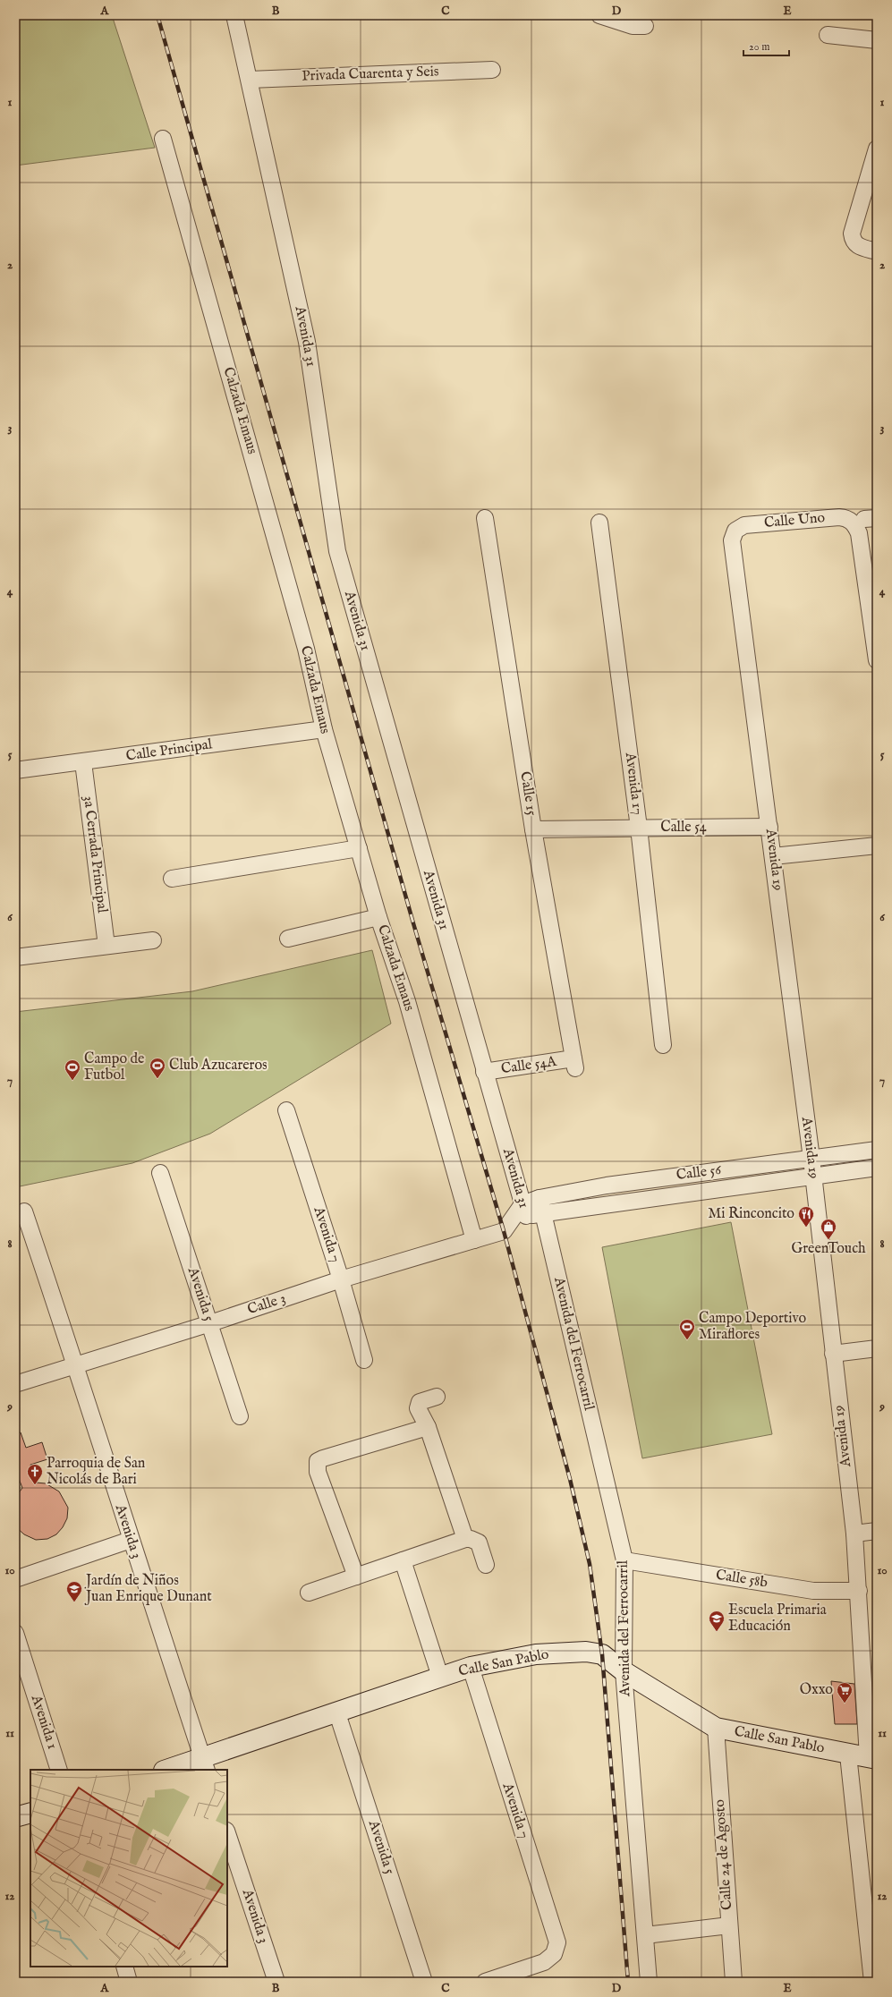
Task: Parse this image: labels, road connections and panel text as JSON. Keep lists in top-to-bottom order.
{
  "streets": {
    "street": [
      "Privada Cuarenta y Seis",
      "Avenida 31",
      "Calzada Emaus",
      "Calle Uno",
      "Calle Principal",
      "Avenida 17",
      "Calle 15",
      "Calle 54",
      "3a Cerrada Principal",
      "Avenida 19",
      "Calle 54A",
      "Calle 56",
      "Avenida 7",
      "Avenida 5",
      "Calle 3",
      "Avenida del Ferrocarril",
      "Avenida 3",
      "Calle 58b",
      "Calle San Pablo",
      "Avenida 1",
      "Calle 24 de Agosto"
    ]
  },
  "crossings": [
    ["Privada Cuarenta y Seis", "Avenida 31"],
    ["Avenida 31", "Calle 54A"],
    ["Avenida 31", "Calle 56"],
    ["Avenida 31", "Calle 3"],
    ["Calzada Emaus", "Calle Principal"],
    ["Calzada Emaus", "Calle 3"],
    ["Calle Uno", "Avenida 19"],
    ["Calle Principal", "3a Cerrada Principal"],
    ["Avenida 17", "Calle 54"],
    ["Calle 15", "Calle 54"],
    ["Calle 15", "Calle 54A"],
    ["Calle 54", "Avenida 19"],
    ["Avenida 19", "Calle 56"],
    ["Avenida 19", "Calle 58b"],
    ["Avenida 19", "Calle San Pablo"],
    ["Calle 56", "Calle 3"],
    ["Calle 56", "Avenida del Ferrocarril"],
    ["Avenida 7", "Calle 3"],
    ["Avenida 7", "Calle San Pablo"],
    ["Avenida 5", "Calle 3"],
    ["Avenida 5", "Calle San Pablo"],
    ["Calle 3", "Avenida 3"],
    ["Avenida del Ferrocarril", "Calle 58b"],
    ["Avenida del Ferrocarril", "Calle San Pablo"],
    ["Avenida 3", "Calle San Pablo"],
    ["Calle San Pablo", "Calle 24 de Agosto"]
  ],
  "places": {
    "sports": ["Club Azucareros", "Campo de Futbol", "Campo Deportivo Miraflores"],
    "restaurant": ["Mi Rinconcito"],
    "shop": ["GreenTouch"],
    "church": ["Parroquia de San Nicolás de Bari"],
    "school or university": ["Jardín de Niños Juan Enrique Dunant", "Escuela Primaria Educación"],
    "supermarket": ["Oxxo"]
  },
  "scale_bar": "20 m",
  "grid": {
    "columns": [
      "A",
      "B",
      "C",
      "D",
      "E"
    ],
    "rows": [
      "1",
      "2",
      "3",
      "4",
      "5",
      "6",
      "7",
      "8",
      "9",
      "10",
      "11",
      "12"
    ]
  }
}
